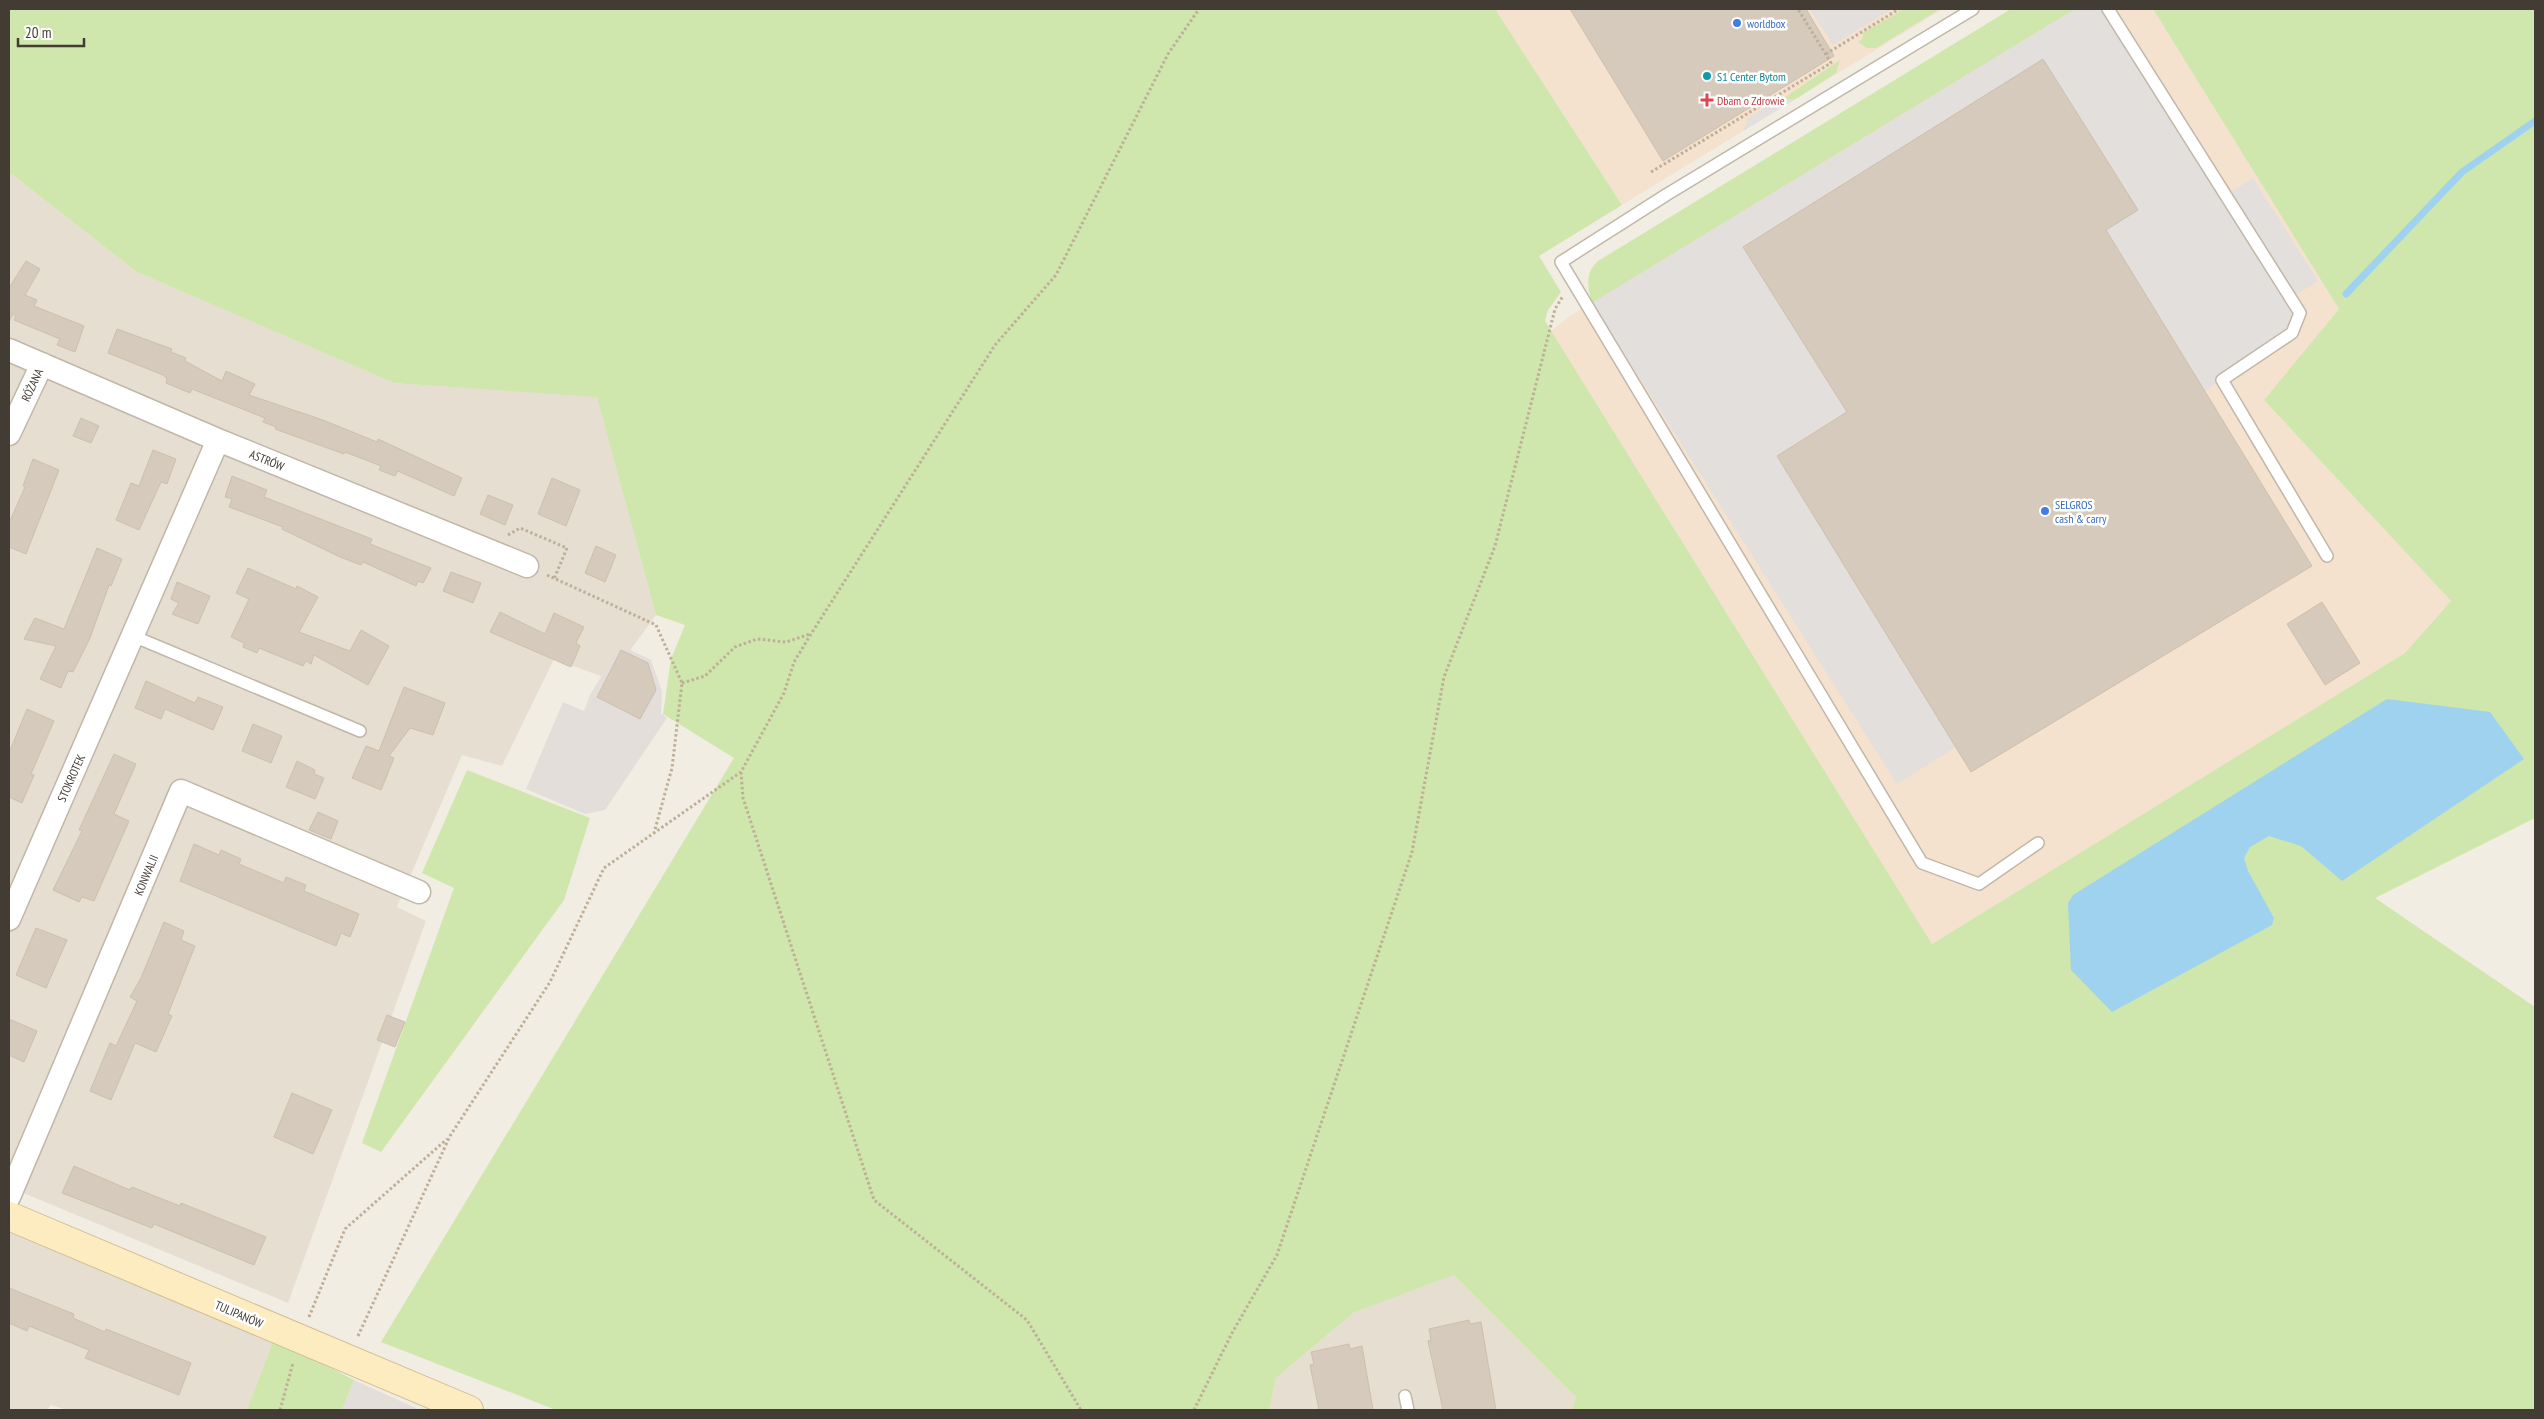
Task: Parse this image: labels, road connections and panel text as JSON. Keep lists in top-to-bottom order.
{
  "streets": {
    "street": [
      "RÓŻANA",
      "ASTRÓW",
      "STOKROTEK",
      "KONWALII",
      "TULIPANÓW"
    ]
  },
  "crossings": [
    ["RÓŻANA", "ASTRÓW"],
    ["ASTRÓW", "STOKROTEK"]
  ],
  "places": {
    "other": ["worldbox", "S1 Center Bytom", "SELGROS cash & carry"],
    "health": ["Dbam o Zdrowie"]
  },
  "scale_bar": "20 m"
}
